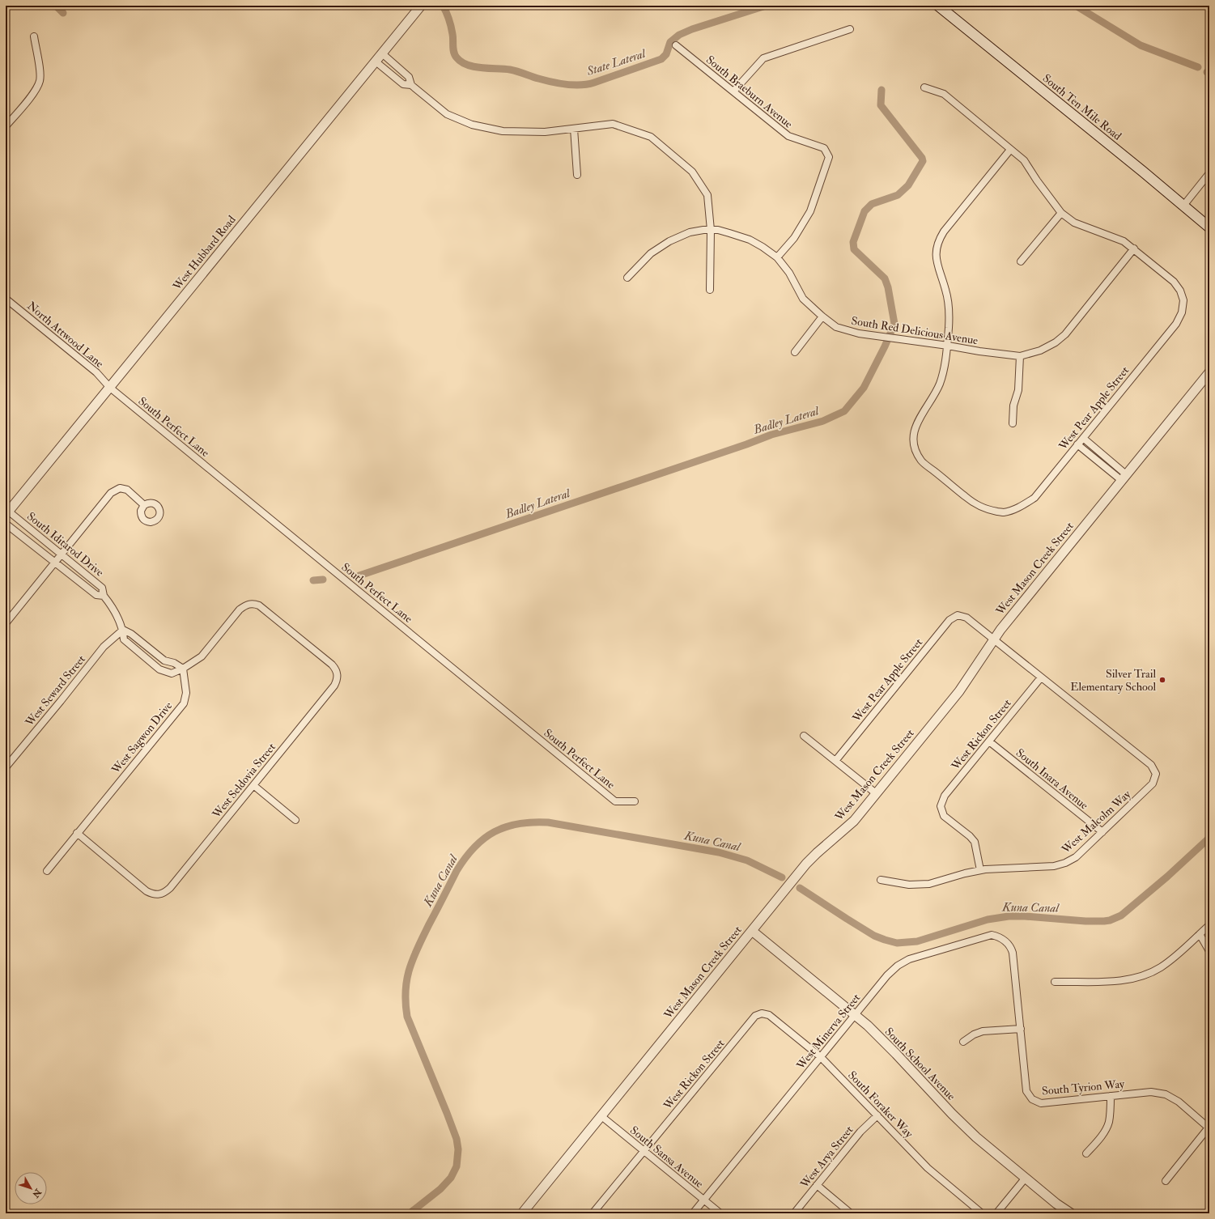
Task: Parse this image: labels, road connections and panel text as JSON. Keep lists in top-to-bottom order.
{
  "streets": {
    "main road": ["South Ten Mile Road"],
    "street": [
      "South Braeburn Avenue",
      "West Hubbard Road",
      "South Red Delicious Avenue",
      "North Attwood Lane",
      "West Pear Apple Street",
      "South Perfect Lane",
      "South Iditarod Drive",
      "West Mason Creek Street",
      "West Seward Street",
      "West Rickon Street",
      "West Sagwon Drive",
      "South Inara Avenue",
      "West Seldovia Street",
      "West Malcolm Way",
      "West Minerva Street",
      "South School Avenue",
      "South Tyrion Way",
      "South Foraker Way",
      "South Sansa Avenue",
      "West Arya Street"
    ]
  },
  "crossings": [
    ["South Braeburn Avenue", "South Red Delicious Avenue"],
    ["West Hubbard Road", "North Attwood Lane"],
    ["West Hubbard Road", "South Perfect Lane"],
    ["West Hubbard Road", "South Iditarod Drive"],
    ["South Red Delicious Avenue", "West Pear Apple Street"],
    ["North Attwood Lane", "South Perfect Lane"],
    ["West Pear Apple Street", "West Mason Creek Street"],
    ["South Iditarod Drive", "West Seward Street"],
    ["South Iditarod Drive", "West Sagwon Drive"],
    ["South Iditarod Drive", "West Seldovia Street"],
    ["West Mason Creek Street", "South School Avenue"],
    ["West Mason Creek Street", "South Sansa Avenue"],
    ["West Rickon Street", "South Inara Avenue"],
    ["West Rickon Street", "West Malcolm Way"],
    ["West Rickon Street", "South Foraker Way"],
    ["West Rickon Street", "South Sansa Avenue"],
    ["West Sagwon Drive", "West Seldovia Street"],
    ["South Inara Avenue", "West Malcolm Way"],
    ["West Minerva Street", "South School Avenue"],
    ["West Minerva Street", "South Tyrion Way"],
    ["West Minerva Street", "South Foraker Way"],
    ["West Minerva Street", "South Sansa Avenue"],
    ["South Foraker Way", "West Arya Street"]
  ],
  "water": ["State Lateral", "Badley Lateral", "Kuna Canal"],
  "places": ["Silver Trail Elementary School"],
  "north": "bottom right"
}
